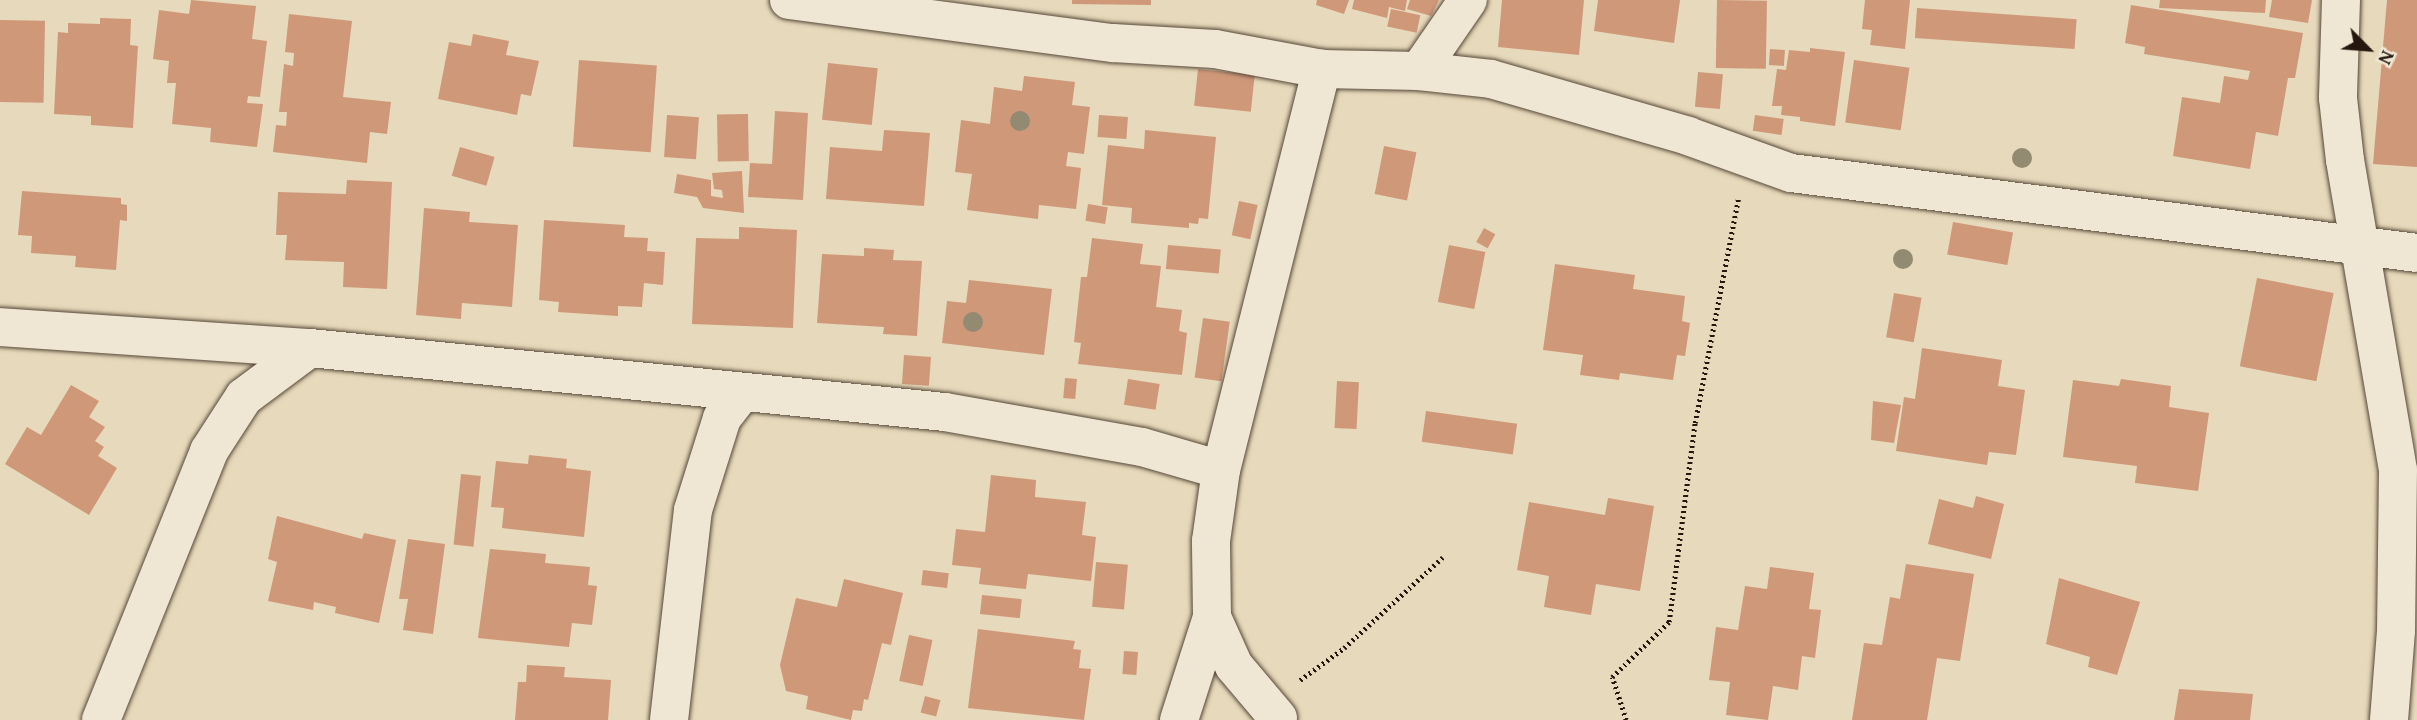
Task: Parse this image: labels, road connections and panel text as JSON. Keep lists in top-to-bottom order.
{
  "north": "bottom right"
}
